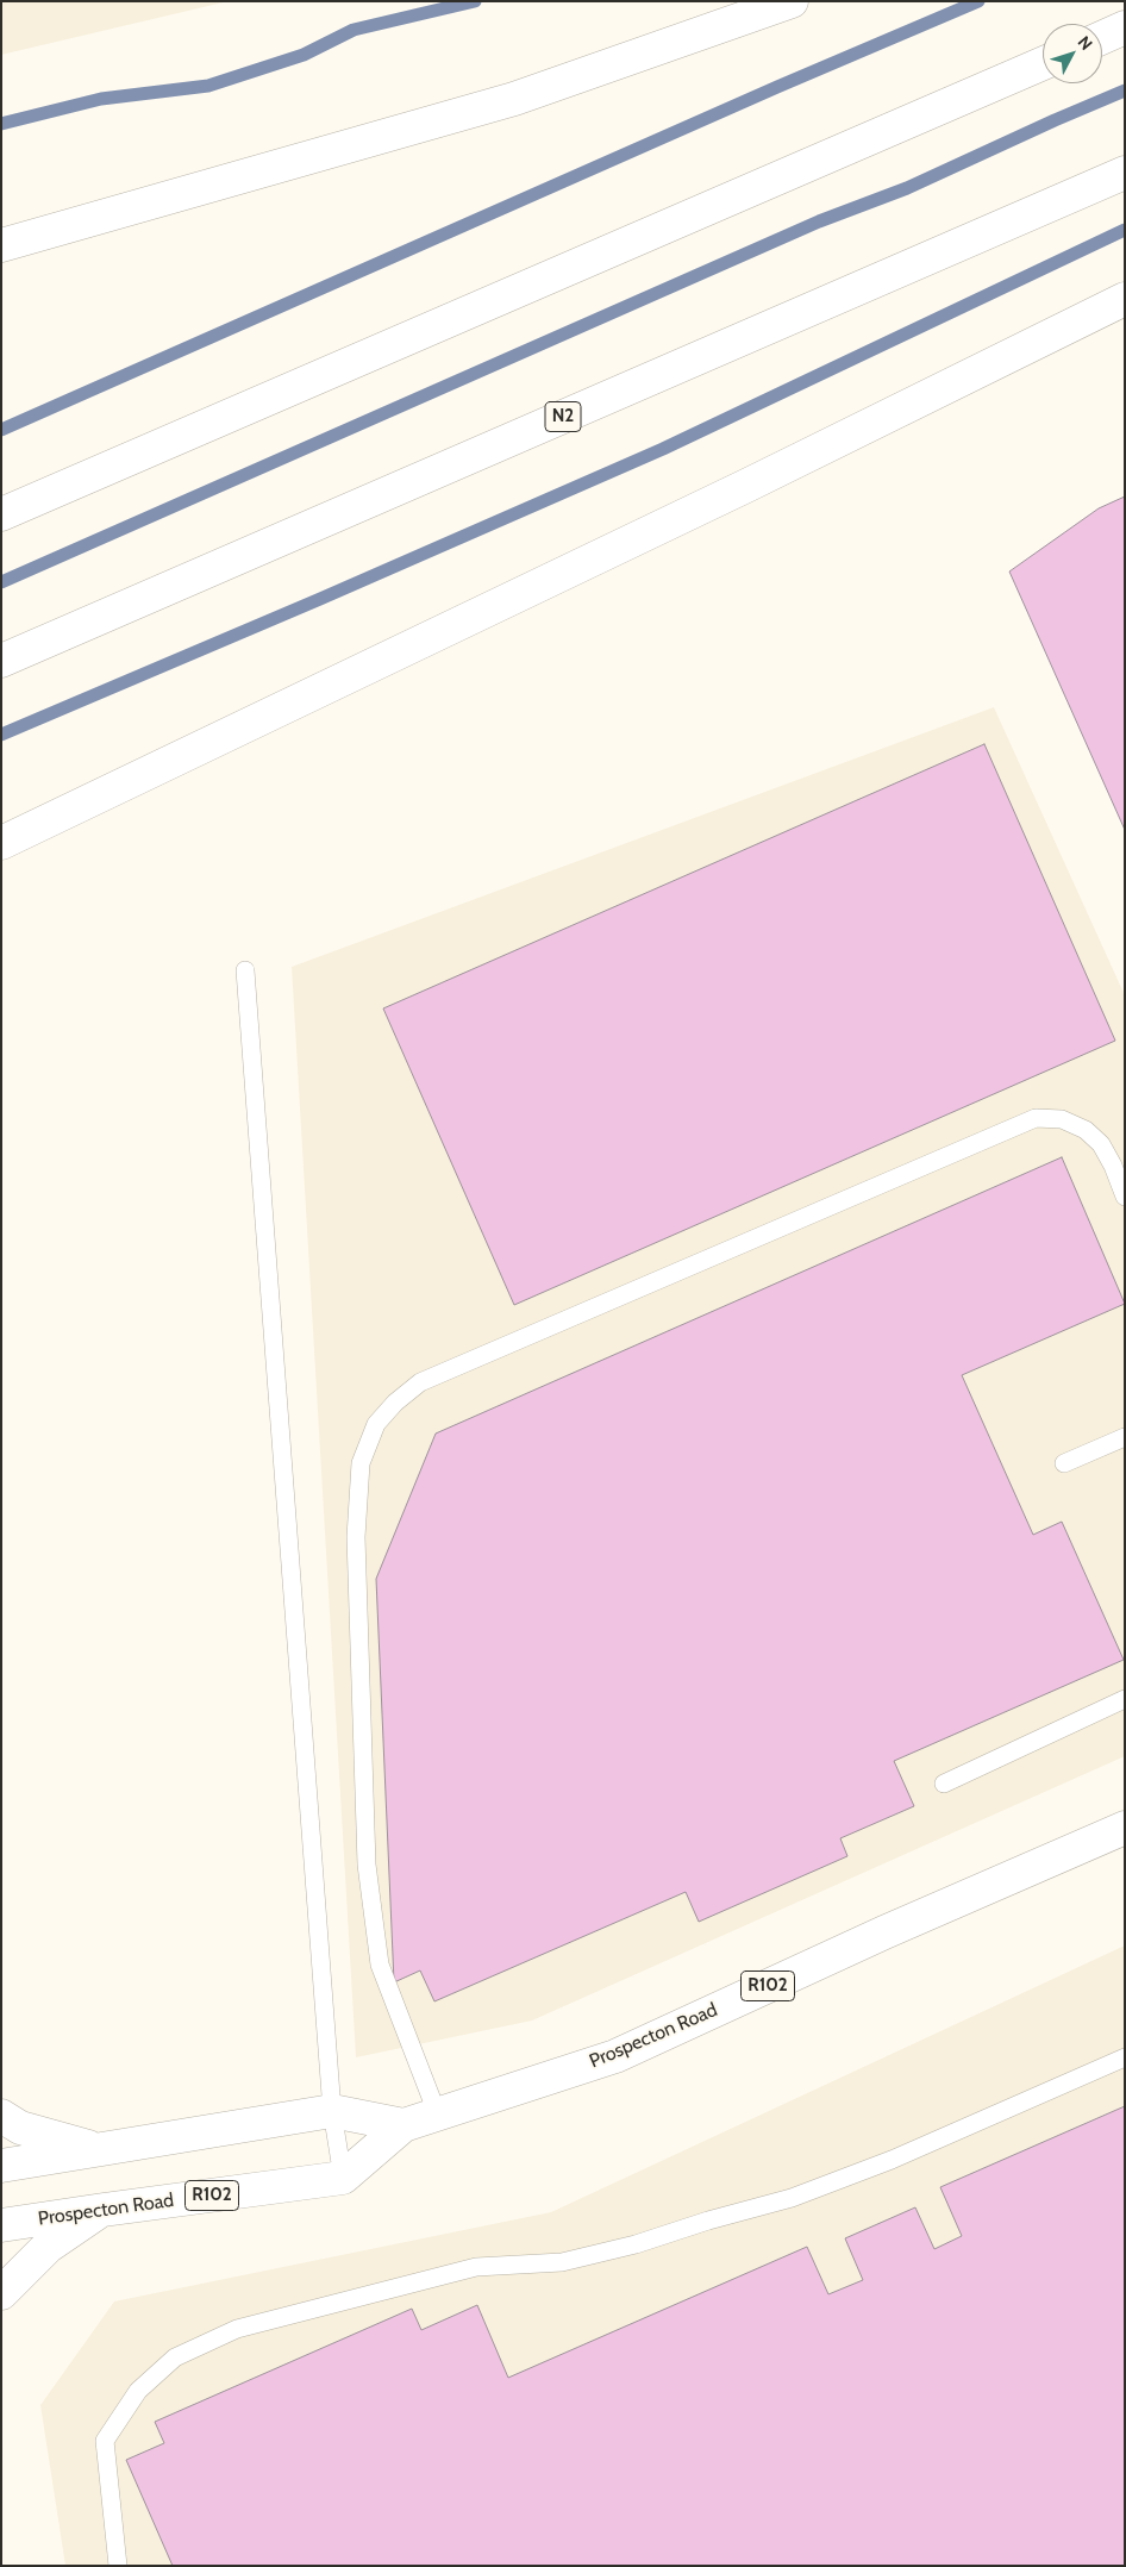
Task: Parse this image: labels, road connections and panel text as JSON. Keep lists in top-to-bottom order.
{
  "streets": {
    "main road": ["N2", "R102", "Prospecton Road"]
  },
  "north": "top right"
}
